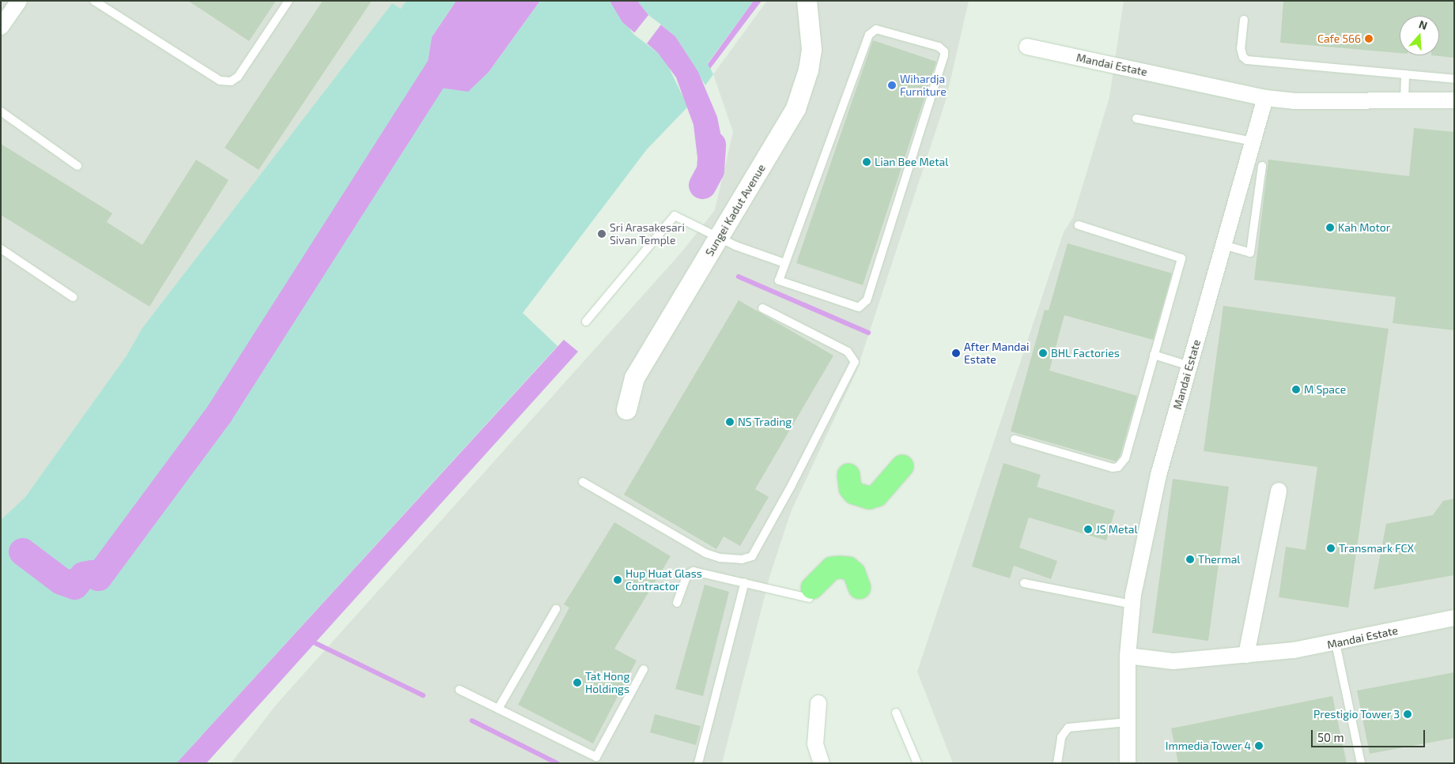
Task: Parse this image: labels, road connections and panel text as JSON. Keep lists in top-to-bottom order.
{
  "streets": {
    "street": ["Mandai Estate", "Sungei Kadut Avenue"]
  },
  "places": [
    "Cafe 566",
    "Wihardja Furniture",
    "Lian Bee Metal",
    "Kah Motor",
    "Sri Arasakesari Sivan Temple",
    "After Mandai Estate",
    "BHL Factories",
    "M Space",
    "NS Trading",
    "JS Metal",
    "Transmark FCX",
    "Thermal",
    "Hup Huat Glass Contractor",
    "Tat Hong Holdings",
    "Prestigio Tower 3",
    "Immedia Tower 4"
  ],
  "scale_bar": "50 m",
  "north": "top"
}
